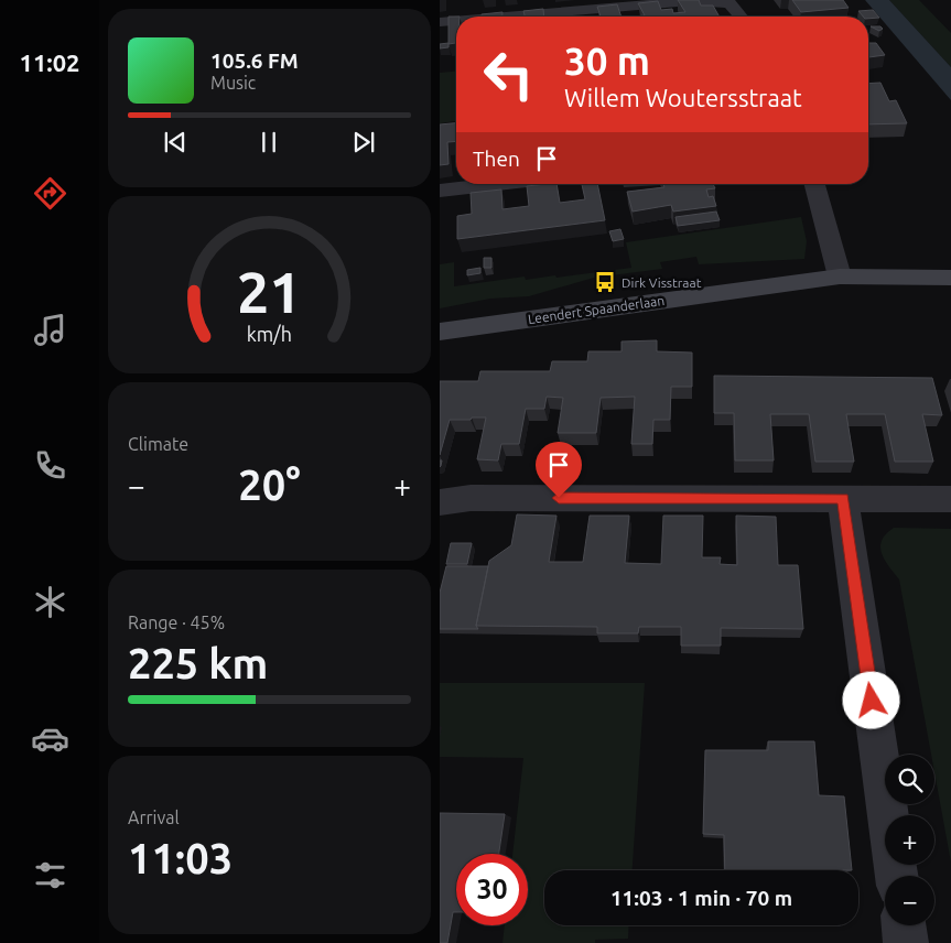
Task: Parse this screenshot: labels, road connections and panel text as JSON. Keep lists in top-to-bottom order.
{
  "streets": {
    "street": ["Leendert Spaanderlaan"]
  },
  "places": {
    "bus stop": ["Dirk Visstraat"]
  },
  "page": {
    "tabs": "11:02",
    "turn": ["30 m", "Willem Woutersstraat"],
    "song": ["105.6 FM", "Music"],
    "then": "Then",
    "tile": [
      "Climate",
      ["Range · 45%", "225 km"],
      ["Arrival", "11:03"]
    ],
    "heat": ["−", "20°", "+"],
    "map_buttons": ["+", "−"],
    "limit": "30",
    "trip": "11:03 · 1 min · 70 m",
    "gauge": ["21", "km/h"]
  }
}
